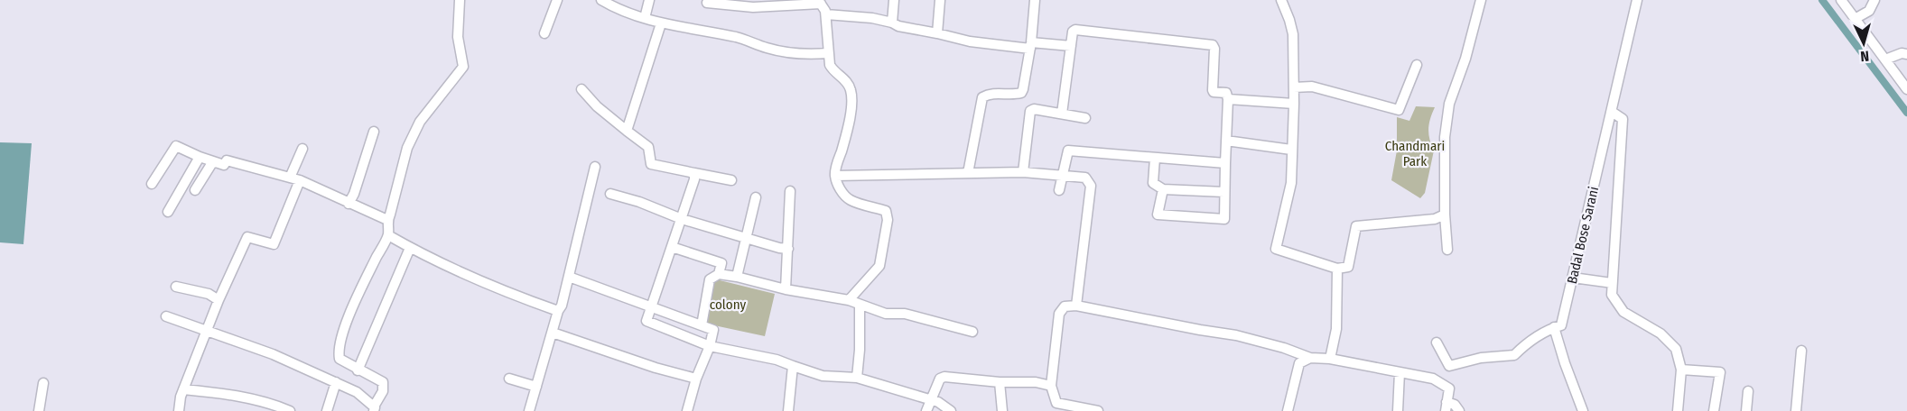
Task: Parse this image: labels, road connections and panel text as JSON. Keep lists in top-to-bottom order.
{
  "streets": {
    "street": ["Badal Bose Sarani"]
  },
  "parks": ["Chandmari Park", "colony"],
  "north": "bottom"
}
